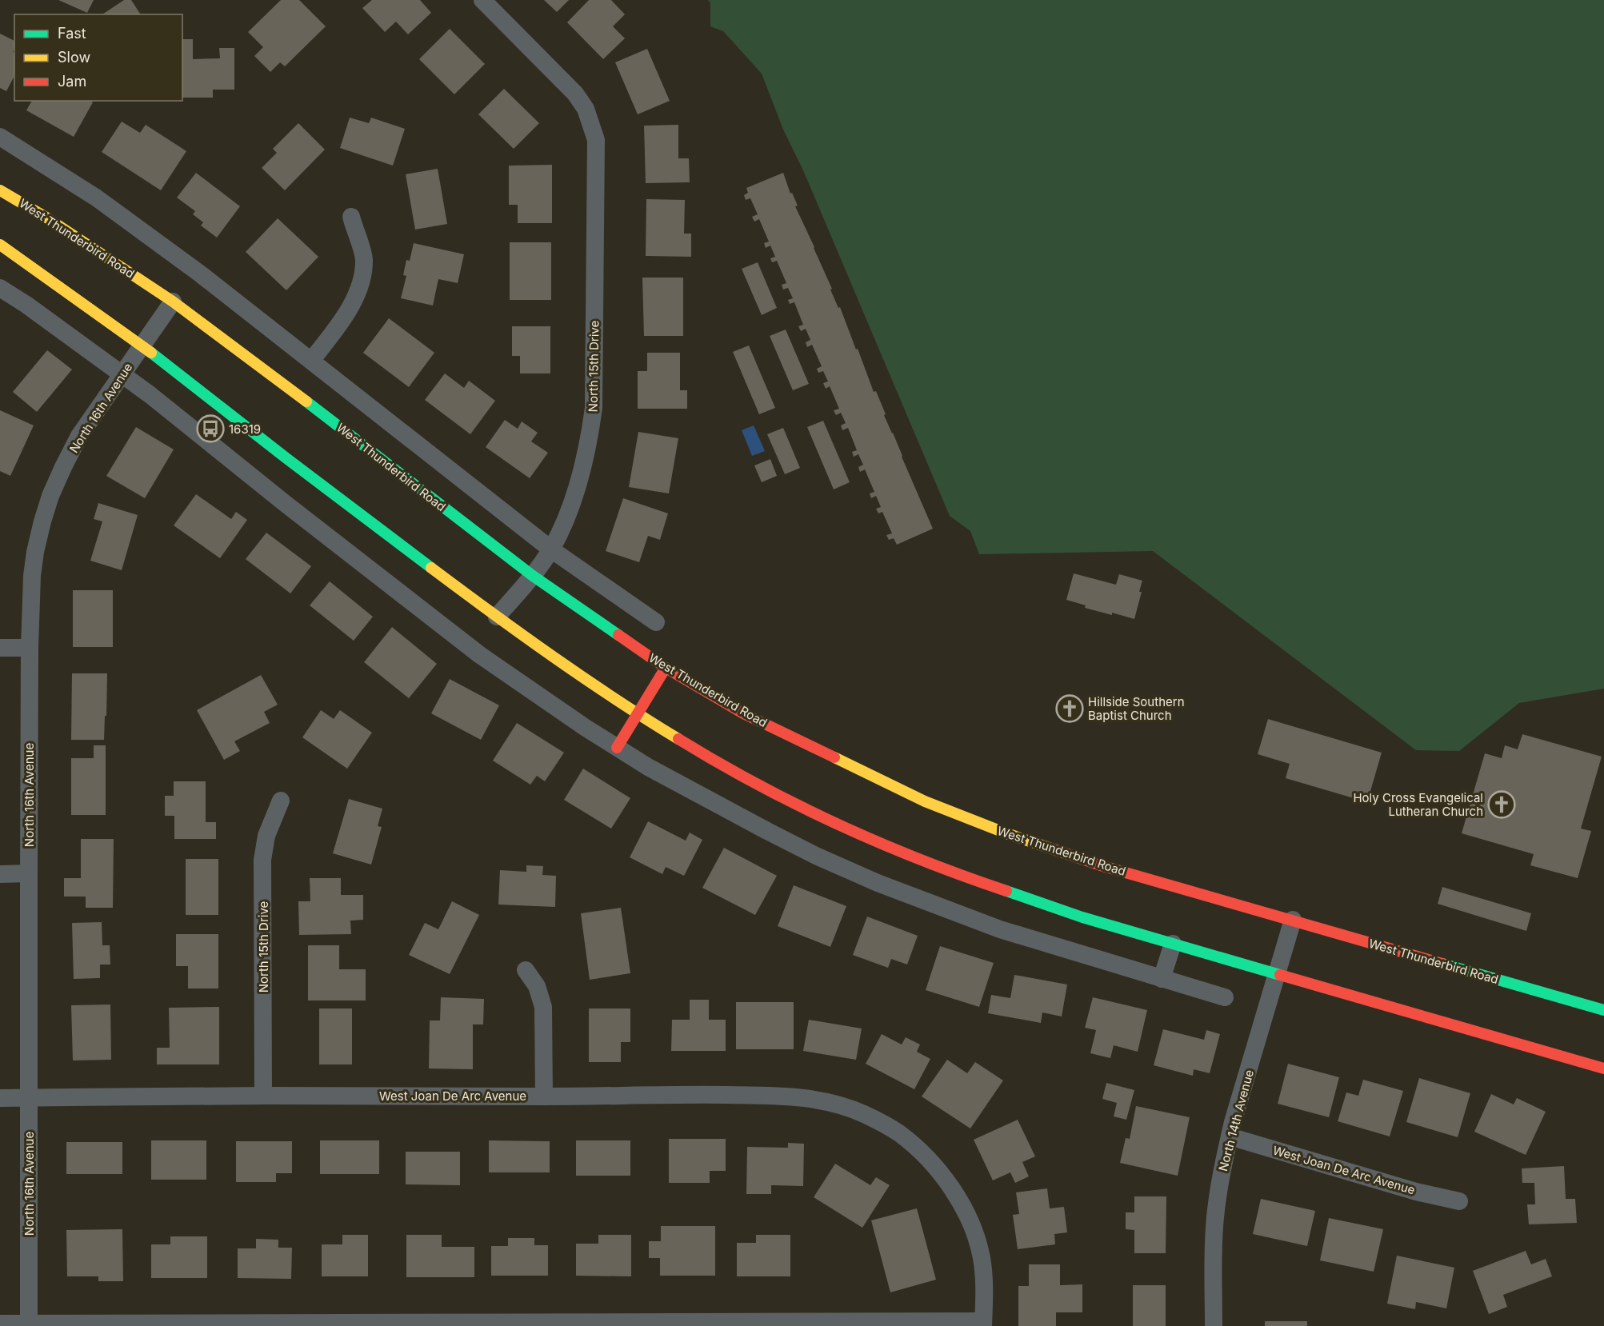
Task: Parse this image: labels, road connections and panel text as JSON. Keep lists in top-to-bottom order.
{
  "streets": {
    "main road": ["West Thunderbird Road"],
    "street": [
      "North 15th Drive",
      "North 16th Avenue",
      "West Joan De Arc Avenue",
      "North 14th Avenue"
    ]
  },
  "crossings": [
    ["West Thunderbird Road", "North 15th Drive"],
    ["West Thunderbird Road", "North 16th Avenue"],
    ["West Thunderbird Road", "North 14th Avenue"],
    ["North 15th Drive", "West Joan De Arc Avenue"],
    ["North 16th Avenue", "West Joan De Arc Avenue"],
    ["West Joan De Arc Avenue", "North 14th Avenue"]
  ],
  "places": {
    "bus stop": ["16319"],
    "church": ["Hillside Southern Baptist Church", "Holy Cross Evangelical Lutheran Church"]
  },
  "legend": ["Fast", "Slow", "Jam"]
}
